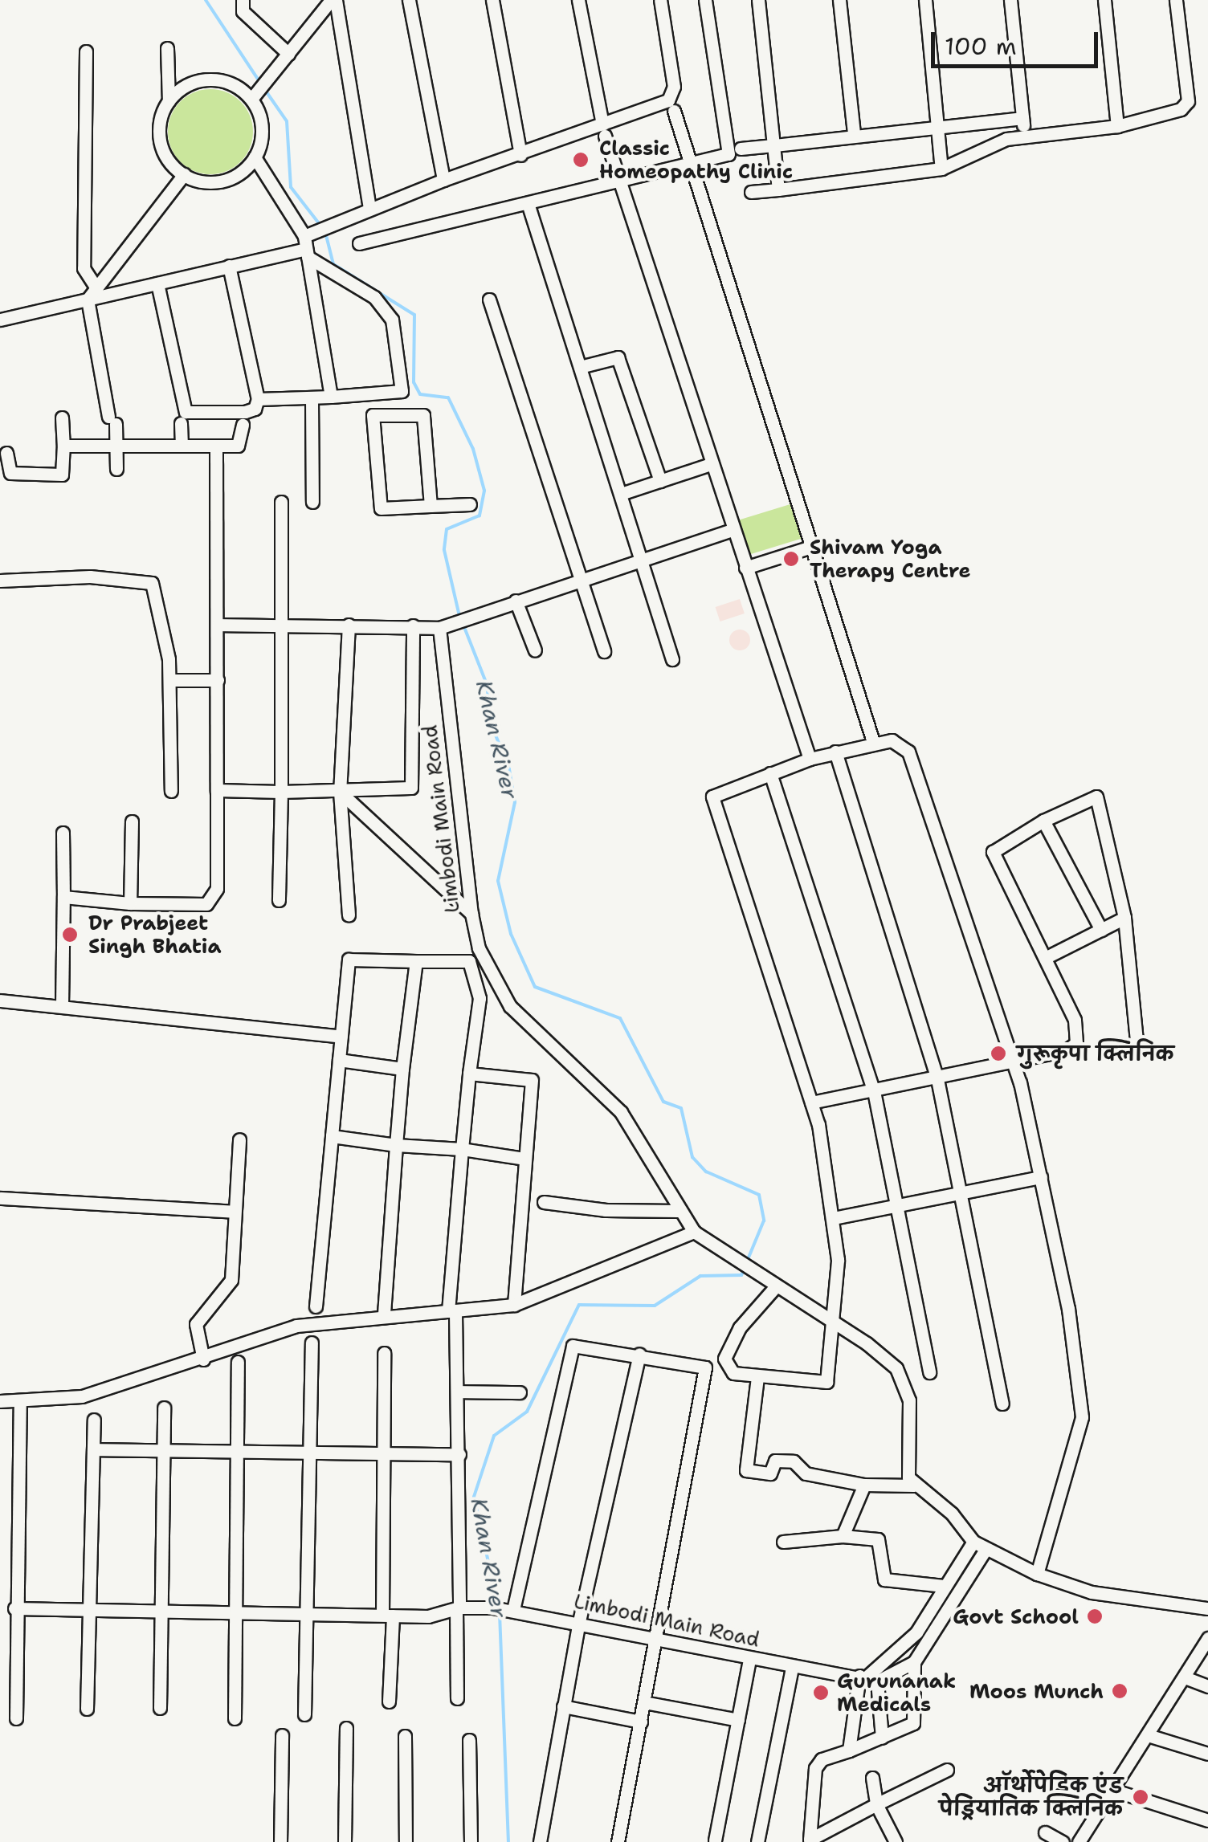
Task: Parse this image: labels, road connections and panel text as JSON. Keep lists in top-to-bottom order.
{
  "streets": {
    "street": ["Limbodi Main Road"]
  },
  "water": ["Khan River"],
  "places": [
    "Classic Homeopathy Clinic",
    "Shivam Yoga Therapy Centre",
    "Dr Prabjeet Singh Bhatia",
    "गुरूकृपा क्लिनिक",
    "Govt School",
    "Moos Munch",
    "Gurunanak Medicals",
    "ऑर्थोपेडिक एंड पेड्रियातिक क्लिनिक"
  ],
  "scale_bar": "100 m"
}
